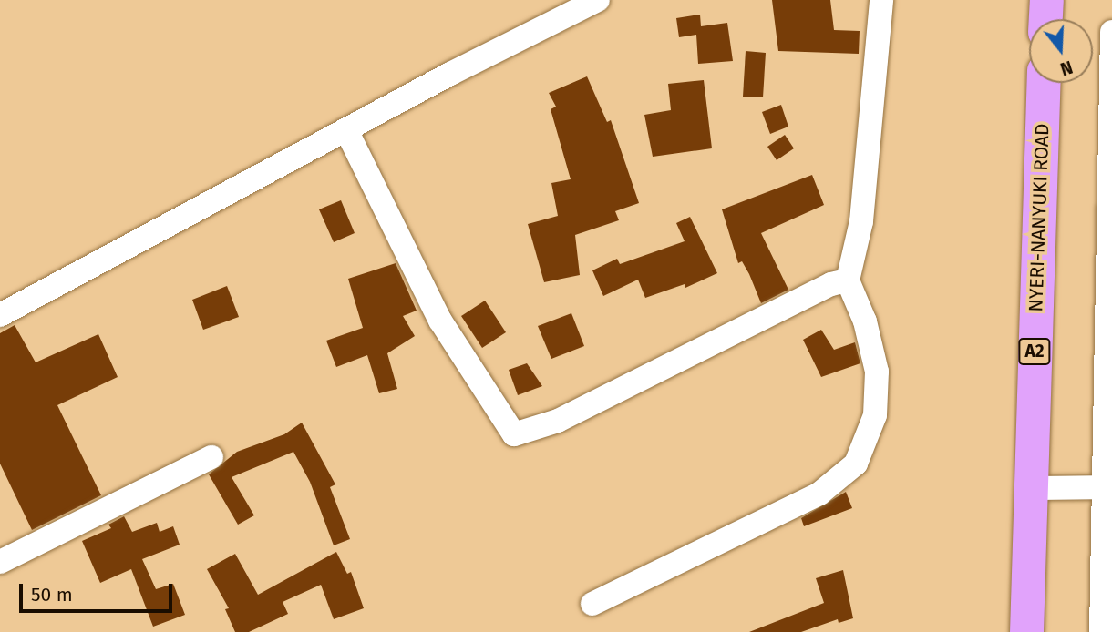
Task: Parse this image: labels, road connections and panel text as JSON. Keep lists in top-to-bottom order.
{
  "streets": {
    "highway": ["NYERI-NANYUKI ROAD", "A2"]
  },
  "scale_bar": "50 m",
  "north": "bottom"
}
